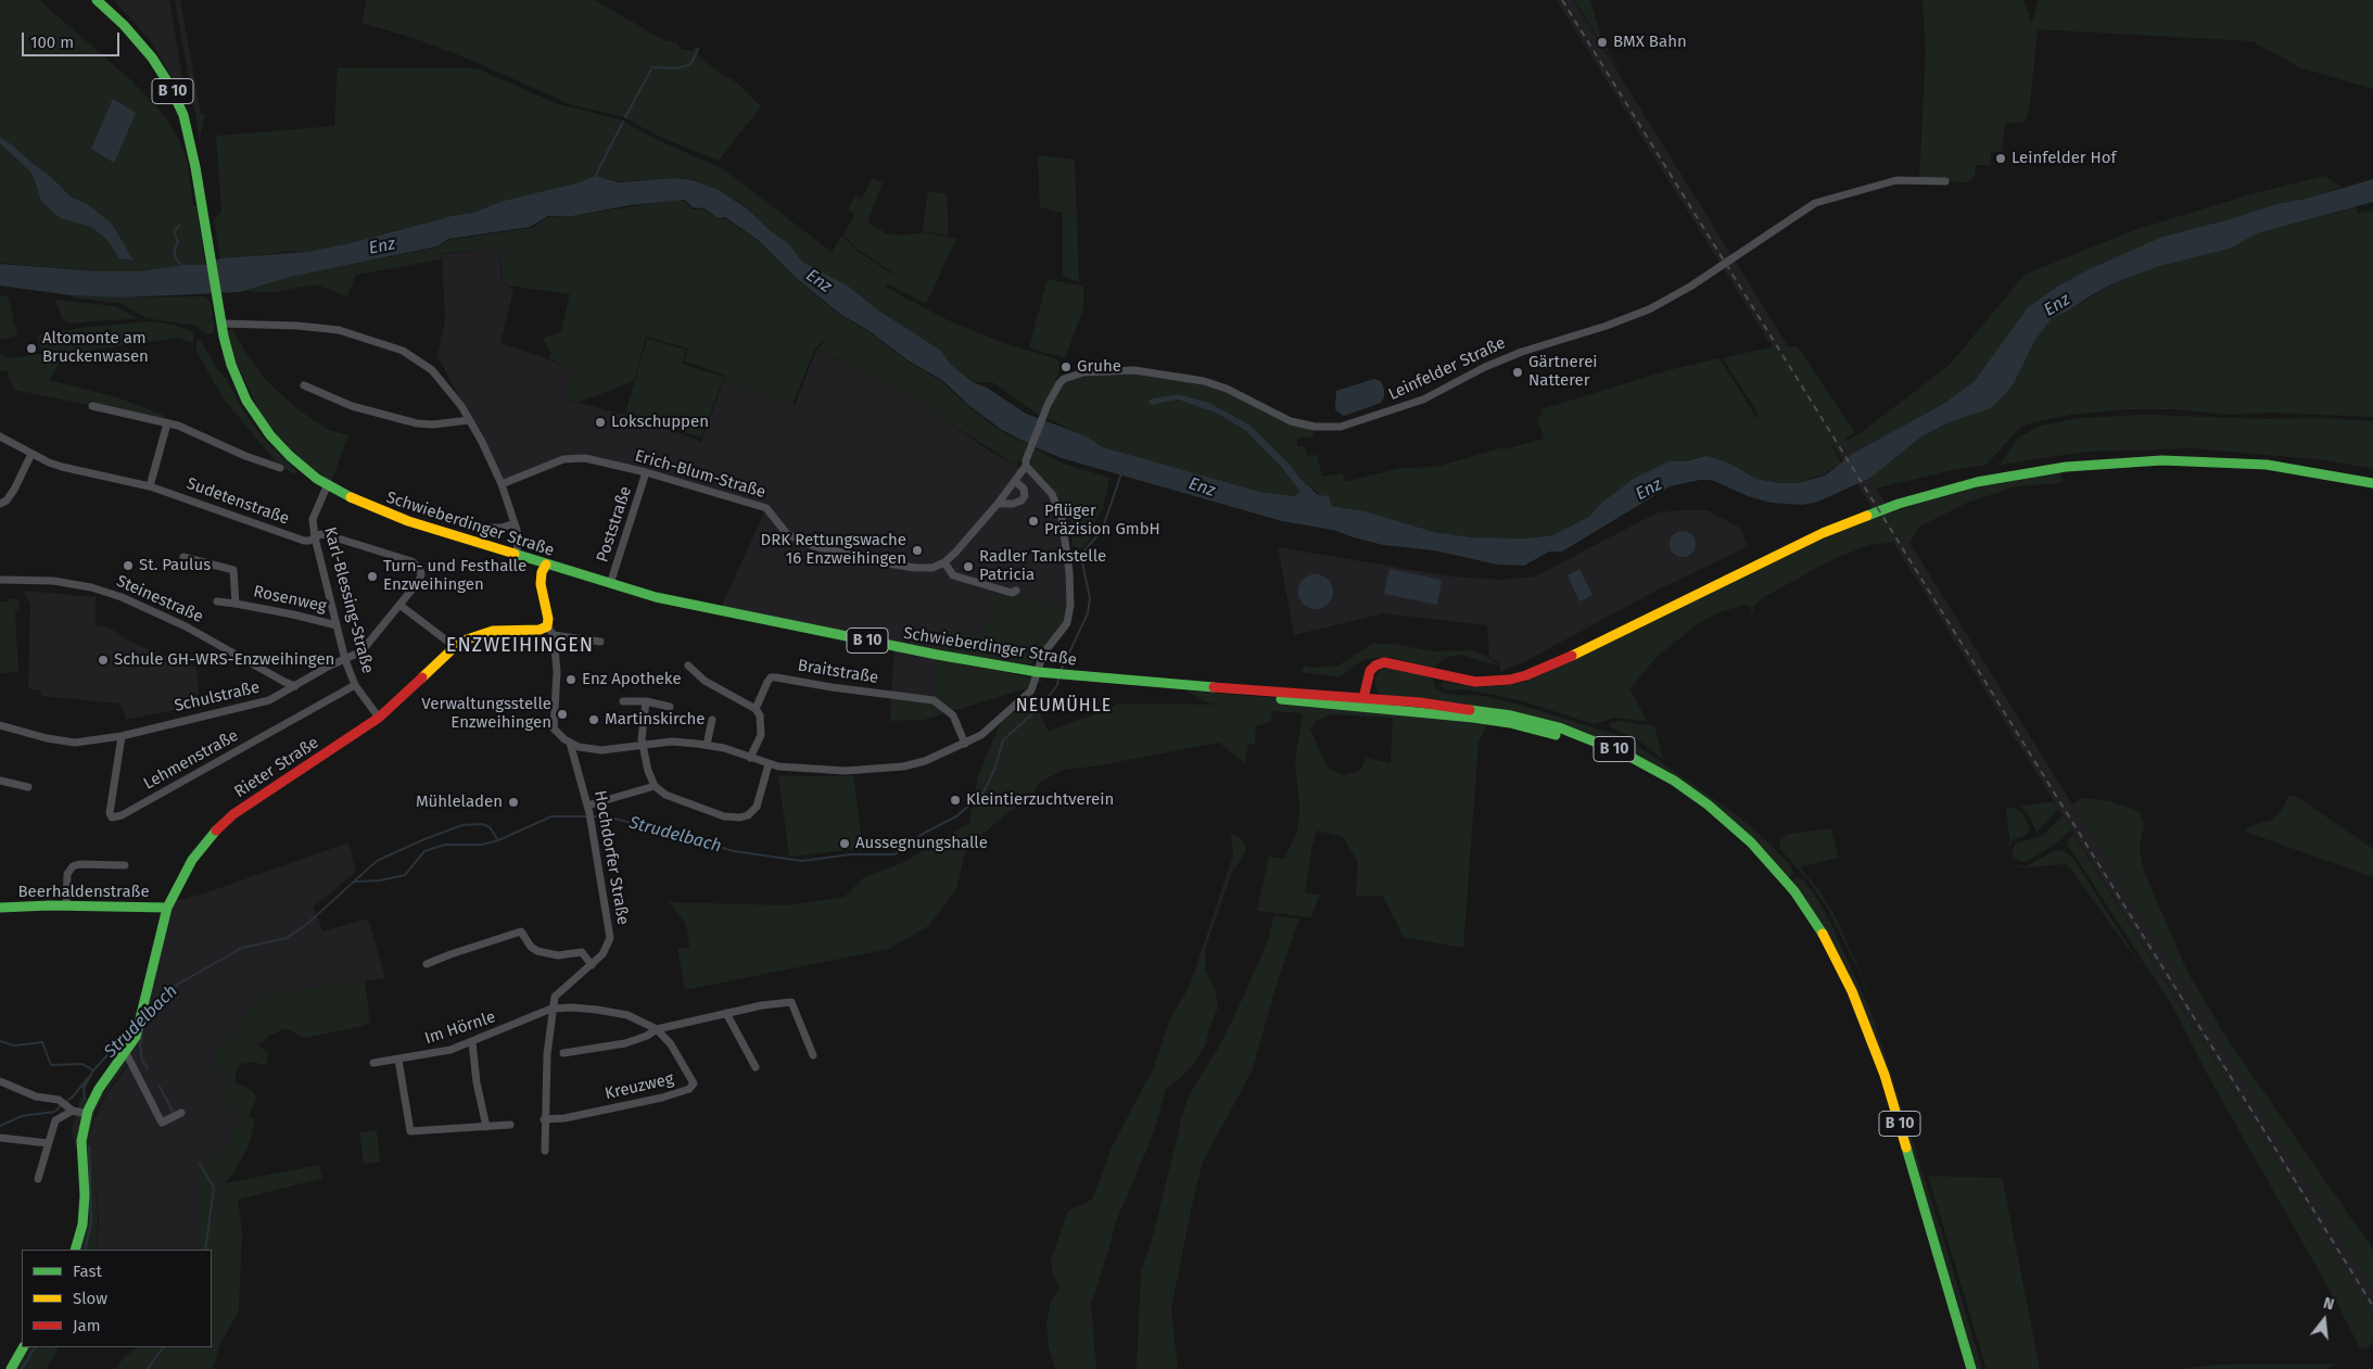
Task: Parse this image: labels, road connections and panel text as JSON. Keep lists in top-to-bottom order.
{
  "streets": {
    "main road": [
      "B 10",
      "Schwieberdinger Straße",
      "Rieter Straße",
      "Beerhaldenstraße"
    ],
    "street": [
      "Leinfelder Straße",
      "Erich-Blum-Straße",
      "Sudetenstraße",
      "Poststraße",
      "Steinestraße",
      "Rosenweg",
      "Karl-Blessing-Straße",
      "Braitstraße",
      "Schulstraße",
      "Lehmenstraße",
      "Hochdorfer Straße",
      "Im Hörnle",
      "Kreuzweg"
    ]
  },
  "crossings": [
    ["B 10", "Schwieberdinger Straße"],
    ["Erich-Blum-Straße", "Poststraße"],
    ["Sudetenstraße", "Karl-Blessing-Straße"],
    ["Sudetenstraße", "Schulstraße"],
    ["Schwieberdinger Straße", "Poststraße"],
    ["Schwieberdinger Straße", "Karl-Blessing-Straße"],
    ["Steinestraße", "Schulstraße"],
    ["Rosenweg", "Karl-Blessing-Straße"],
    ["Karl-Blessing-Straße", "Schulstraße"],
    ["Karl-Blessing-Straße", "Lehmenstraße"],
    ["Karl-Blessing-Straße", "Rieter Straße"],
    ["Schulstraße", "Lehmenstraße"],
    ["Rieter Straße", "Beerhaldenstraße"],
    ["Hochdorfer Straße", "Im Hörnle"],
    ["Hochdorfer Straße", "Kreuzweg"],
    ["Im Hörnle", "Kreuzweg"]
  ],
  "districts": ["ENZWEIHINGEN", "NEUMÜHLE"],
  "water": ["Enz", "Strudelbach"],
  "places": [
    "BMX Bahn",
    "Leinfelder Hof",
    "Altomonte am Bruckenwasen",
    "Gruhe",
    "Gärtnerei Natterer",
    "Lokschuppen",
    "Pflüger Präzision GmbH",
    "DRK Rettungswache 16 Enzweihingen",
    "St. Paulus",
    "Radler Tankstelle Patricia",
    "Turn- und Festhalle Enzweihingen",
    "Schule GH-WRS-Enzweihingen",
    "Enz Apotheke",
    "Verwaltungsstelle Enzweihingen",
    "Martinskirche",
    "Kleintierzuchtverein",
    "Mühleladen",
    "Aussegnungshalle"
  ],
  "legend": ["Fast", "Slow", "Jam"],
  "scale_bar": "100 m",
  "north": "top"
}
